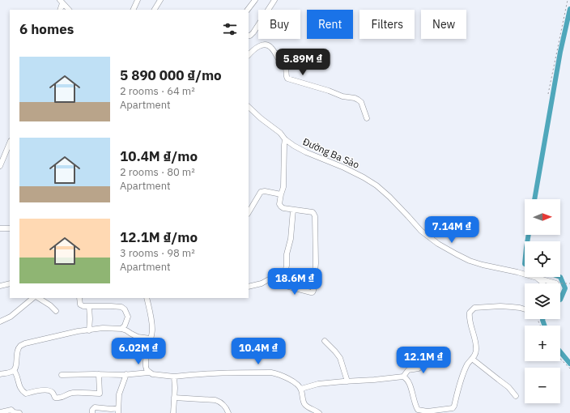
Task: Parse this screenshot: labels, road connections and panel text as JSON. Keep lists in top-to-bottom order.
{
  "streets": {
    "street": ["Đường Ba Sào"]
  },
  "north": "right",
  "page": {
    "chip": [
      "Buy",
      "Rent",
      "Filters",
      "New"
    ],
    "heading": "6 homes",
    "price": [
      "5.89M ₫",
      "7.14M ₫",
      "18.6M ₫",
      "6.02M ₫",
      "10.4M ₫",
      "12.1M ₫"
    ],
    "list": [
      {
        "name": "5 890 000 ₫/mo",
        "note": "2 rooms · 64 m² · Apartment"
      },
      {
        "name": "10.4M ₫/mo",
        "note": "2 rooms · 80 m² · Apartment"
      },
      {
        "name": "12.1M ₫/mo",
        "note": "3 rooms · 98 m² · Apartment"
      }
    ],
    "map_buttons": ["+", "−"]
  }
}
